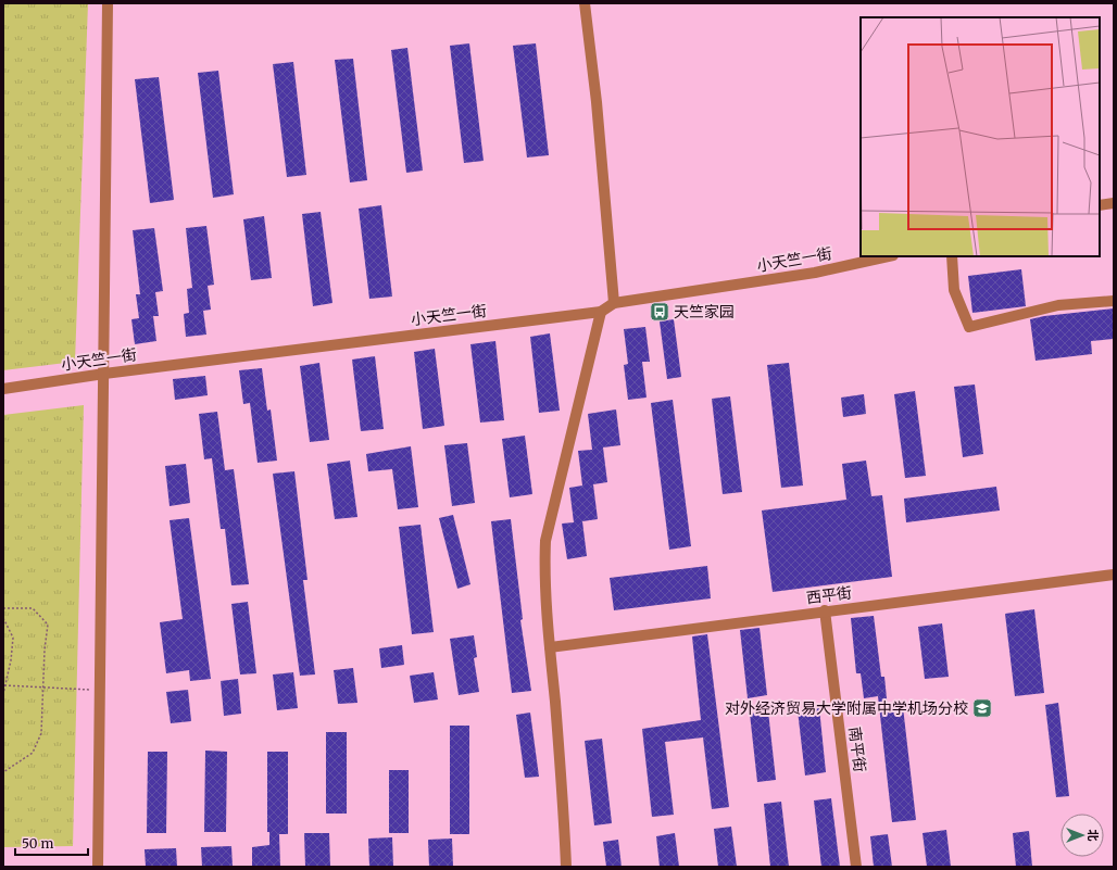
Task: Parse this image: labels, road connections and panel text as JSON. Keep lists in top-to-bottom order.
{
  "streets": {
    "street": ["小天竺一街", "西平街", "南平街"]
  },
  "crossings": [
    ["西平街", "南平街"]
  ],
  "places": {
    "bus stop": ["天竺家园"],
    "school or university": ["对外经济贸易大学附属中学机场分校"]
  },
  "scale_bar": "50 m",
  "north": "right"
}
